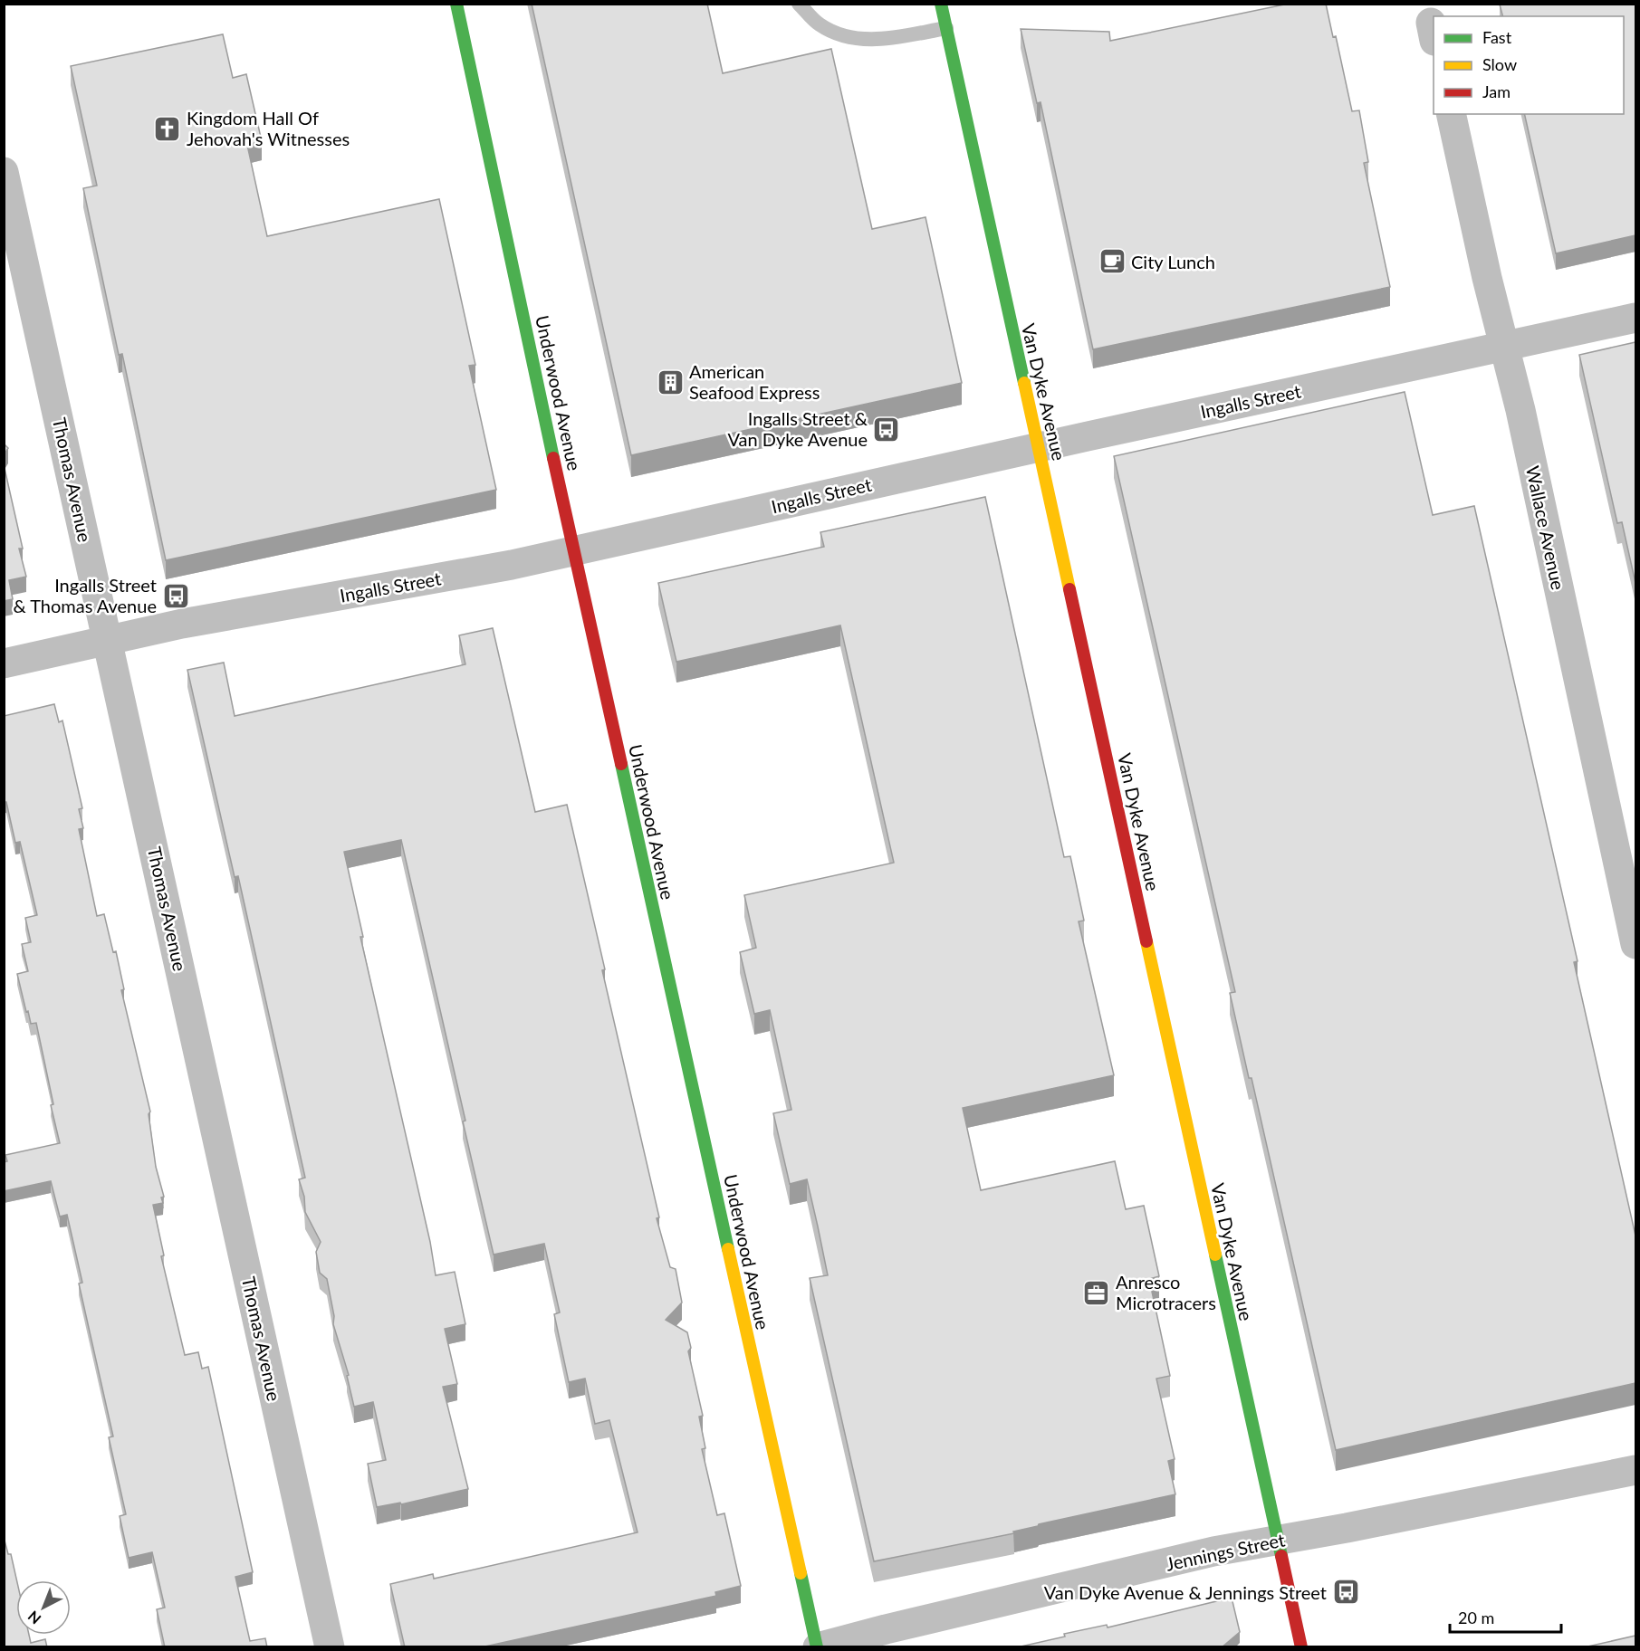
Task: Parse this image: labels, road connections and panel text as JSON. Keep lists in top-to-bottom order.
{
  "streets": {
    "street": [
      "Van Dyke Avenue",
      "Underwood Avenue",
      "Ingalls Street",
      "Thomas Avenue",
      "Wallace Avenue",
      "Jennings Street"
    ]
  },
  "crossings": [
    ["Van Dyke Avenue", "Ingalls Street"],
    ["Van Dyke Avenue", "Jennings Street"],
    ["Underwood Avenue", "Ingalls Street"],
    ["Underwood Avenue", "Jennings Street"],
    ["Ingalls Street", "Thomas Avenue"],
    ["Ingalls Street", "Wallace Avenue"]
  ],
  "places": {
    "church": ["Kingdom Hall Of Jehovah's Witnesses"],
    "cafe": ["City Lunch"],
    "building": ["American Seafood Express"],
    "bus stop": ["Ingalls Street & Van Dyke Avenue", "Ingalls Street & Thomas Avenue", "Van Dyke Avenue & Jennings Street"],
    "office": ["Anresco Microtracers"]
  },
  "legend": ["Fast", "Slow", "Jam"],
  "scale_bar": "20 m",
  "north": "bottom left"
}
